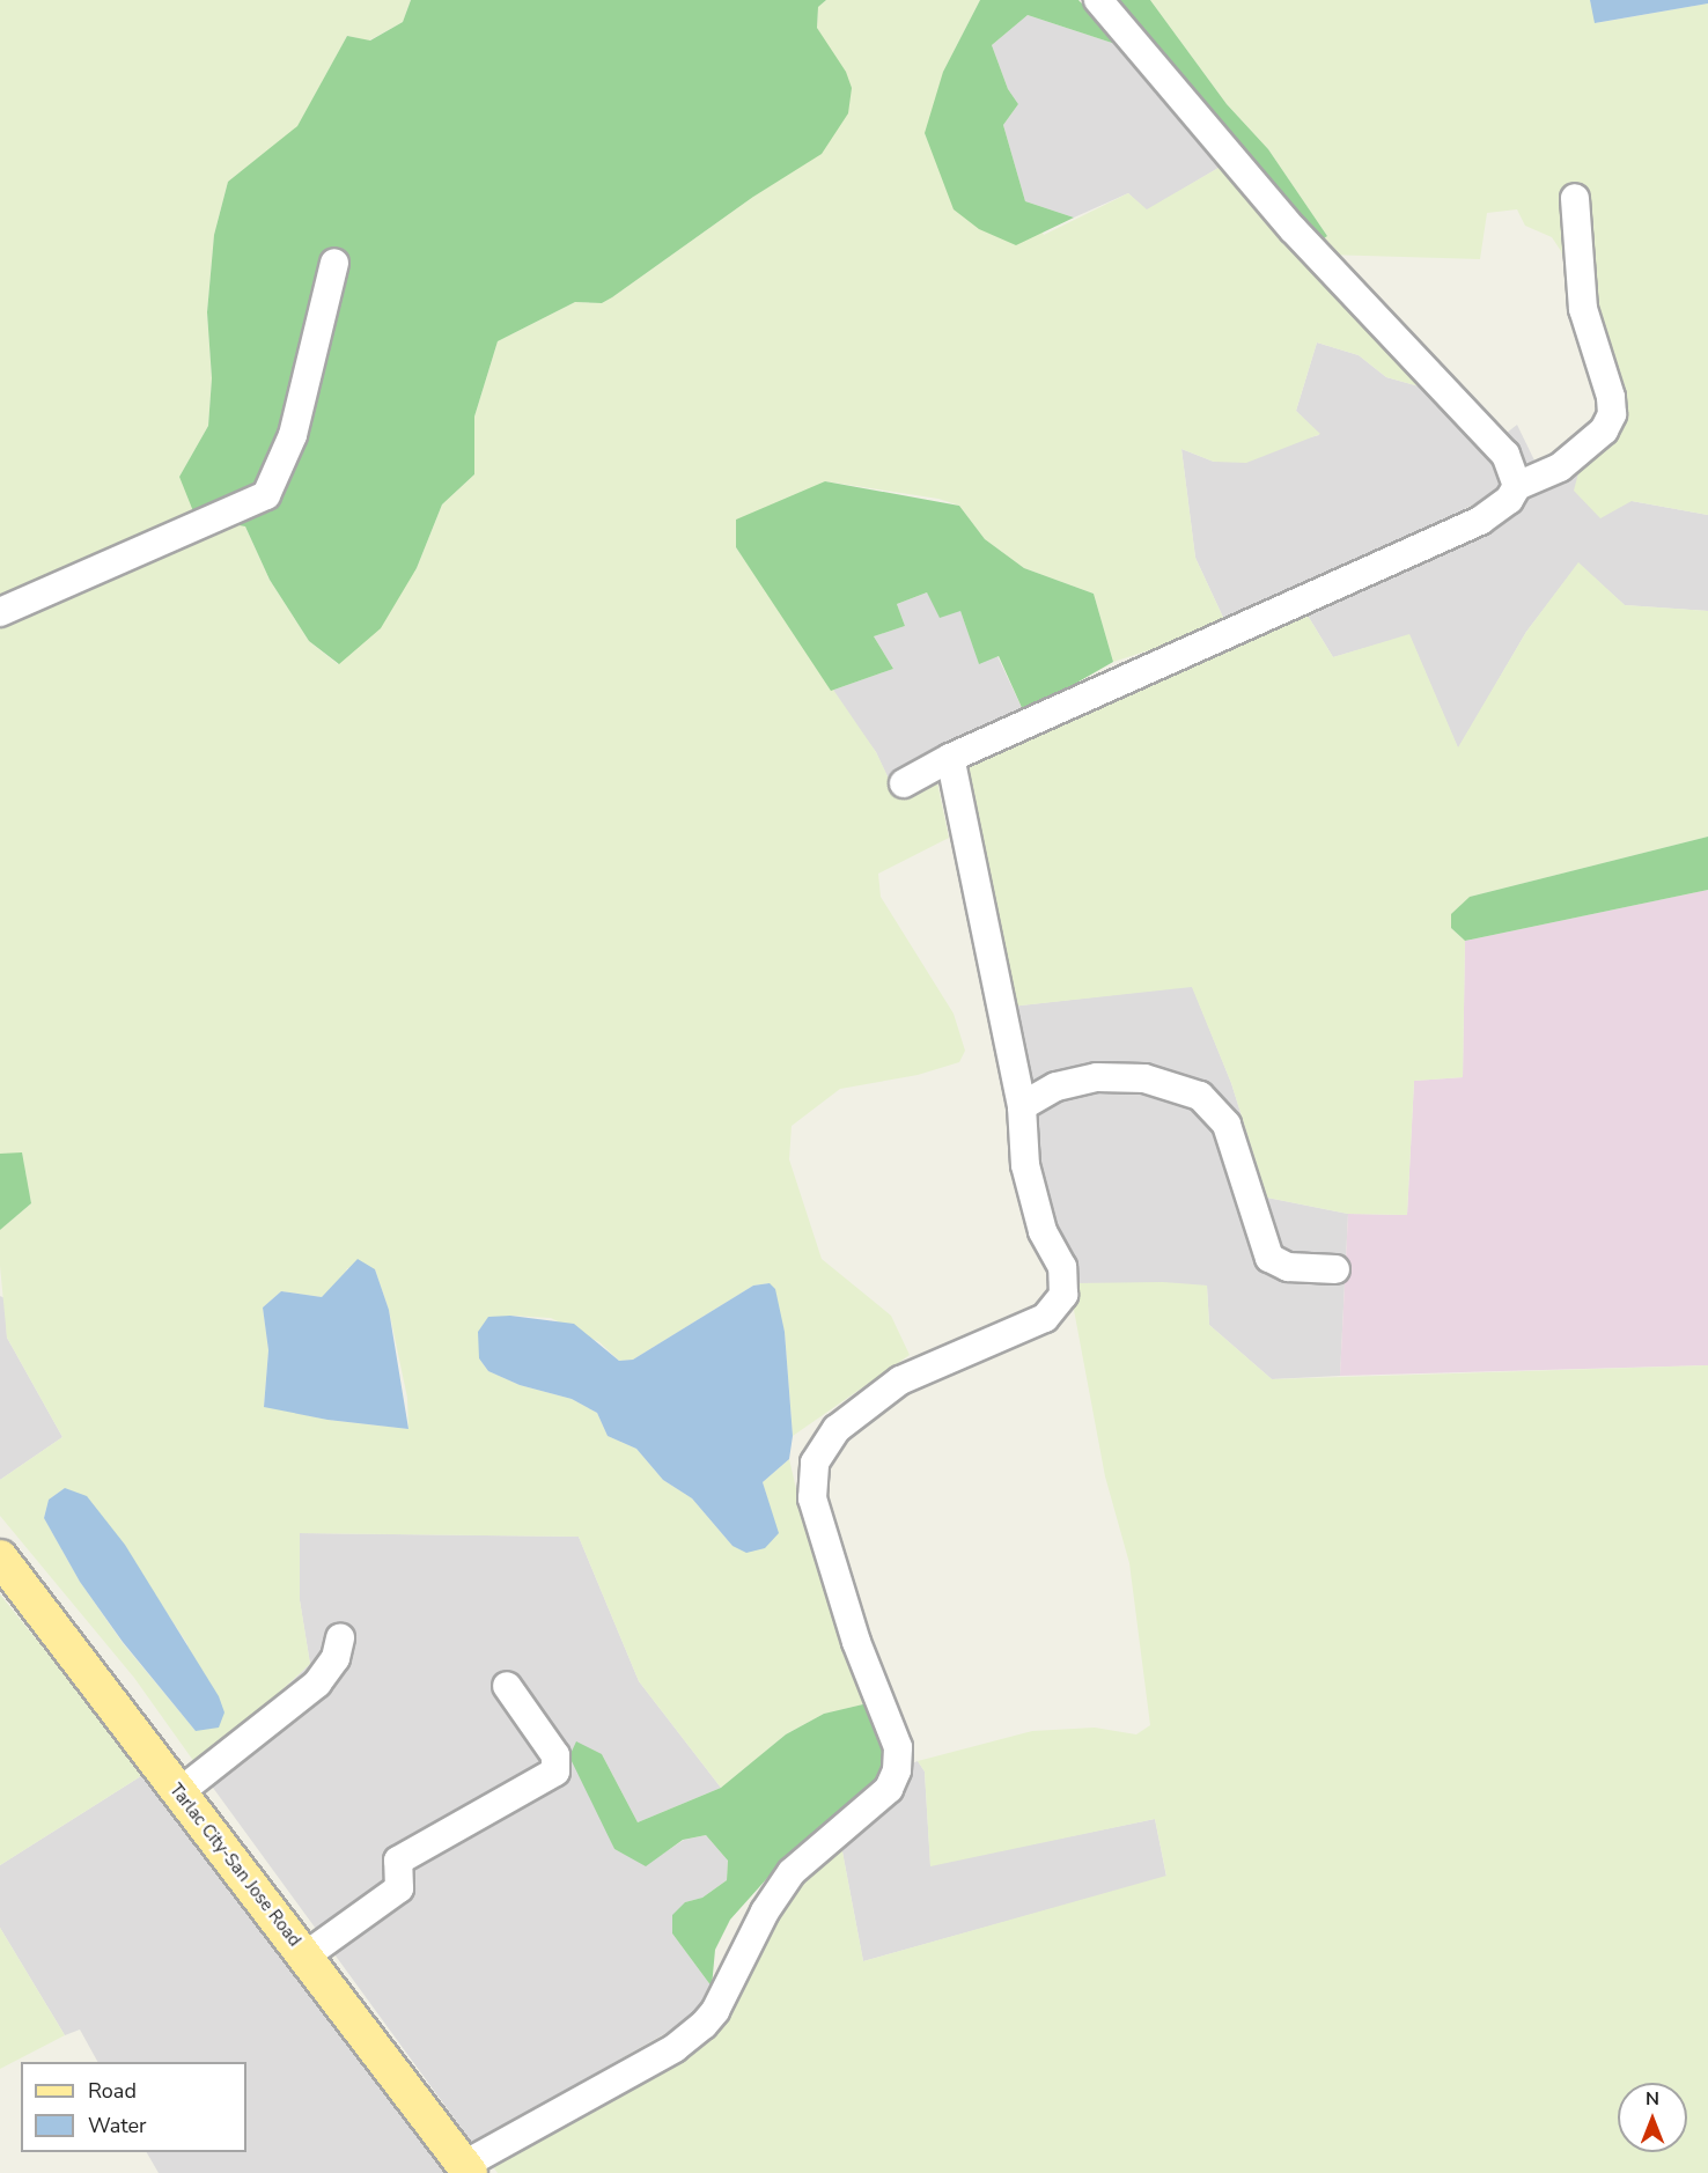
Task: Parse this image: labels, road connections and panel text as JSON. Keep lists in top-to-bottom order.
{
  "streets": {
    "main road": ["Tarlac City-San Jose Road"]
  },
  "legend": ["Road", "Water"],
  "north": "top"
}
